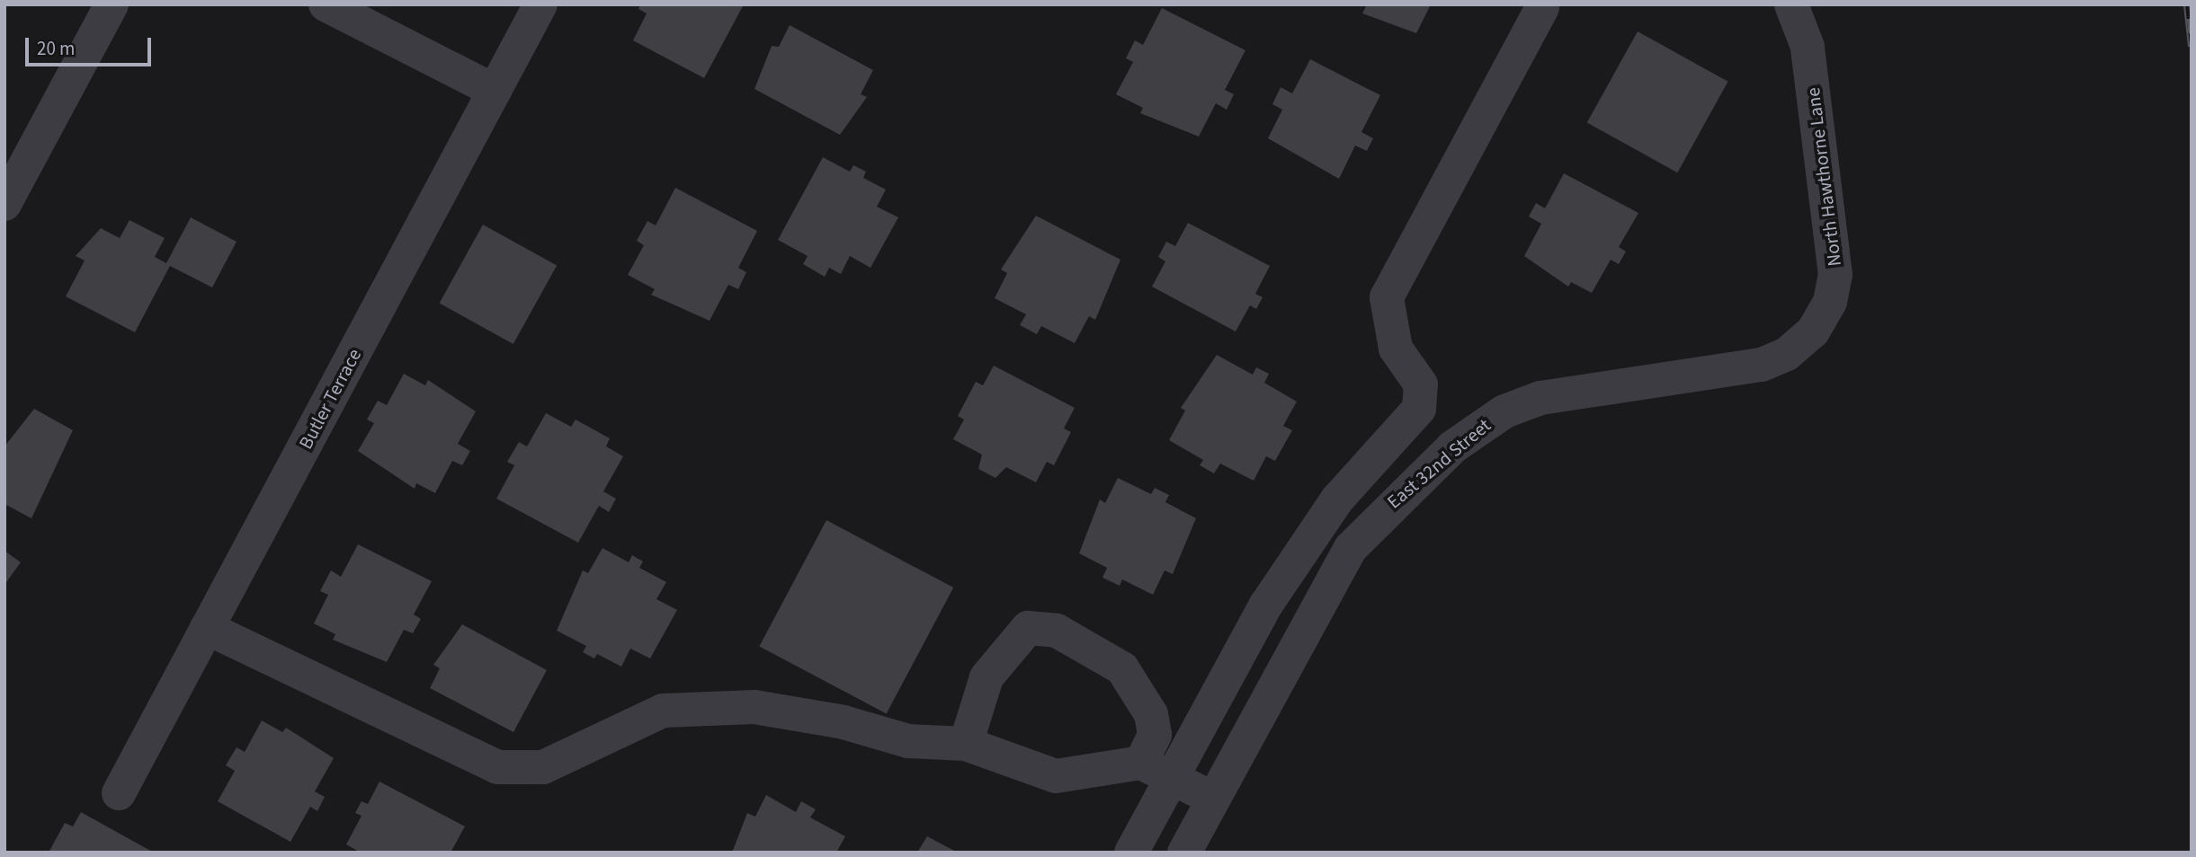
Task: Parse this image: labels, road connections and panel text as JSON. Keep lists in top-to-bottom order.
{
  "streets": {
    "street": ["North Hawthorne Lane", "Butler Terrace", "East 32nd Street"]
  },
  "crossings": [
    ["North Hawthorne Lane", "East 32nd Street"]
  ],
  "scale_bar": "20 m"
}
